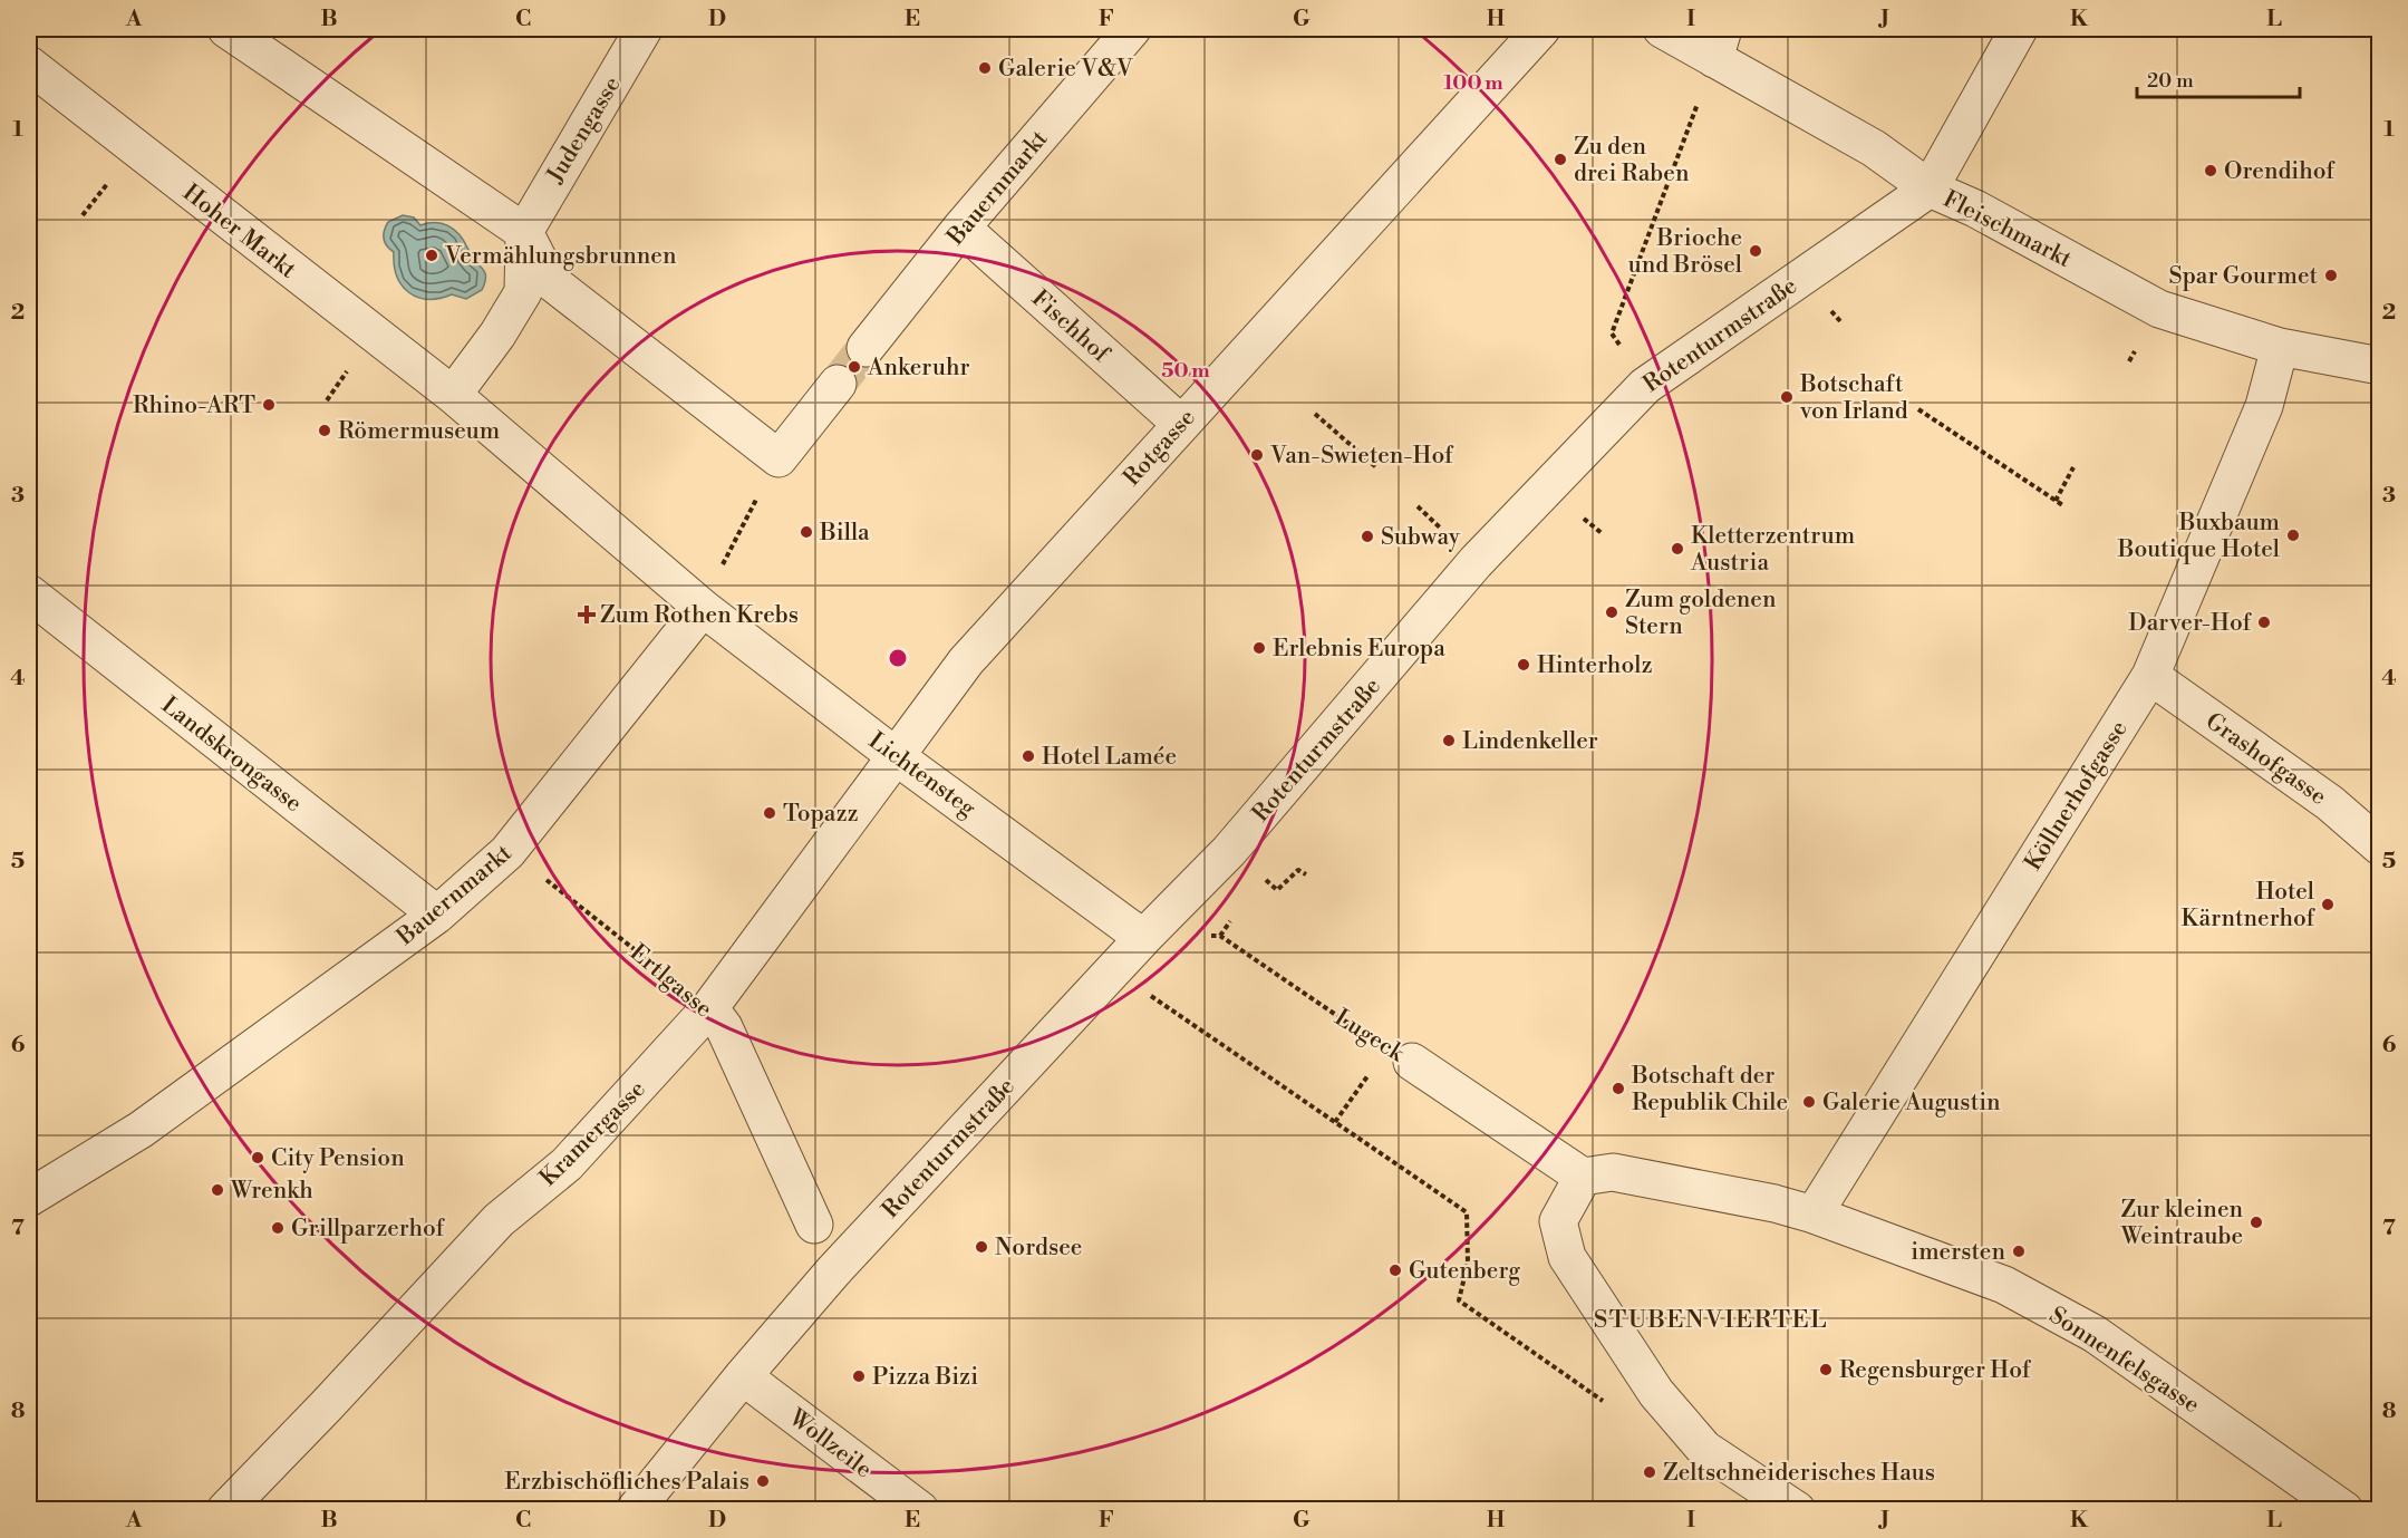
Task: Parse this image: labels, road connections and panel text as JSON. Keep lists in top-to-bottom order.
{
  "streets": {
    "street": [
      "Judengasse",
      "Bauernmarkt",
      "Fleischmarkt",
      "Hoher Markt",
      "Fischhof",
      "Rotenturmstraße",
      "Rotgasse",
      "Landskrongasse",
      "Grashofgasse",
      "Lichtensteg",
      "Köllnerhofgasse",
      "Ertlgasse",
      "Lugeck",
      "Kramergasse",
      "Sonnenfelsgasse",
      "Wollzeile"
    ]
  },
  "crossings": [
    ["Bauernmarkt", "Hoher Markt"],
    ["Bauernmarkt", "Fischhof"],
    ["Bauernmarkt", "Landskrongasse"],
    ["Bauernmarkt", "Lichtensteg"],
    ["Bauernmarkt", "Ertlgasse"],
    ["Fleischmarkt", "Rotenturmstraße"],
    ["Fleischmarkt", "Köllnerhofgasse"],
    ["Hoher Markt", "Lichtensteg"],
    ["Fischhof", "Rotgasse"],
    ["Rotenturmstraße", "Lichtensteg"],
    ["Rotenturmstraße", "Lugeck"],
    ["Rotenturmstraße", "Wollzeile"],
    ["Rotgasse", "Lichtensteg"],
    ["Rotgasse", "Kramergasse"],
    ["Grashofgasse", "Köllnerhofgasse"],
    ["Lichtensteg", "Lugeck"],
    ["Lichtensteg", "Kramergasse"],
    ["Köllnerhofgasse", "Sonnenfelsgasse"],
    ["Ertlgasse", "Kramergasse"]
  ],
  "districts": ["STUBENVIERTEL"],
  "places": {
    "other": [
      "Galerie V&V",
      "Zu den drei Raben",
      "Orendihof",
      "Brioche und Brösel",
      "Vermählungsbrunnen",
      "Spar Gourmet",
      "Ankeruhr",
      "Botschaft von Irland",
      "Rhino-ART",
      "Römermuseum",
      "Van-Swieten-Hof",
      "Billa",
      "Buxbaum Boutique Hotel",
      "Subway",
      "Kletterzentrum Austria",
      "Zum goldenen Stern",
      "Darver-Hof",
      "Erlebnis Europa",
      "Hinterholz",
      "Lindenkeller",
      "Hotel Lamée",
      "Topazz",
      "Hotel Kärntnerhof",
      "Botschaft der Republik Chile",
      "Galerie Augustin",
      "City Pension",
      "Wrenkh",
      "Zur kleinen Weintraube",
      "Grillparzerhof",
      "Nordsee",
      "imersten",
      "Gutenberg",
      "Regensburger Hof",
      "Pizza Bizi",
      "Zeltschneiderisches Haus",
      "Erzbischöfliches Palais"
    ],
    "health": ["Zum Rothen Krebs"]
  },
  "scale_bar": "20 m",
  "grid": {
    "columns": [
      "A",
      "B",
      "C",
      "D",
      "E",
      "F",
      "G",
      "H",
      "I",
      "J",
      "K",
      "L"
    ],
    "rows": [
      "1",
      "2",
      "3",
      "4",
      "5",
      "6",
      "7",
      "8"
    ]
  },
  "rings": ["100 m", "50 m"]
}
